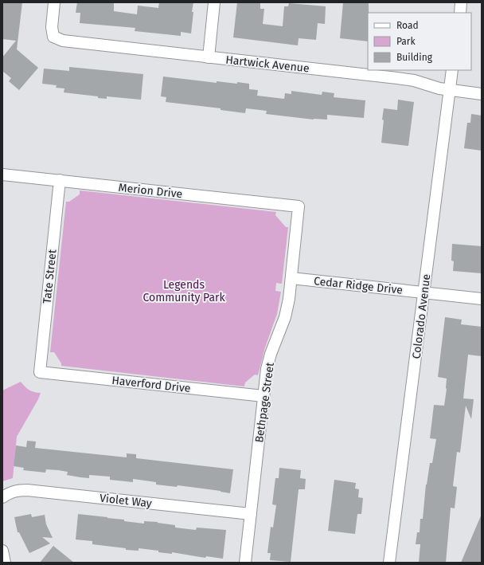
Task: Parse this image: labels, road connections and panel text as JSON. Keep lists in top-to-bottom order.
{
  "streets": {
    "street": [
      "Hartwick Avenue",
      "Merion Drive",
      "Tate Street",
      "Cedar Ridge Drive",
      "Colorado Avenue",
      "Haverford Drive",
      "Bethpage Street",
      "Violet Way"
    ]
  },
  "crossings": [
    ["Hartwick Avenue", "Colorado Avenue"],
    ["Merion Drive", "Tate Street"],
    ["Merion Drive", "Bethpage Street"],
    ["Tate Street", "Haverford Drive"],
    ["Cedar Ridge Drive", "Colorado Avenue"],
    ["Cedar Ridge Drive", "Bethpage Street"],
    ["Haverford Drive", "Bethpage Street"],
    ["Bethpage Street", "Violet Way"]
  ],
  "parks": ["Legends Community Park"],
  "legend": ["Road", "Park", "Building"]
}
